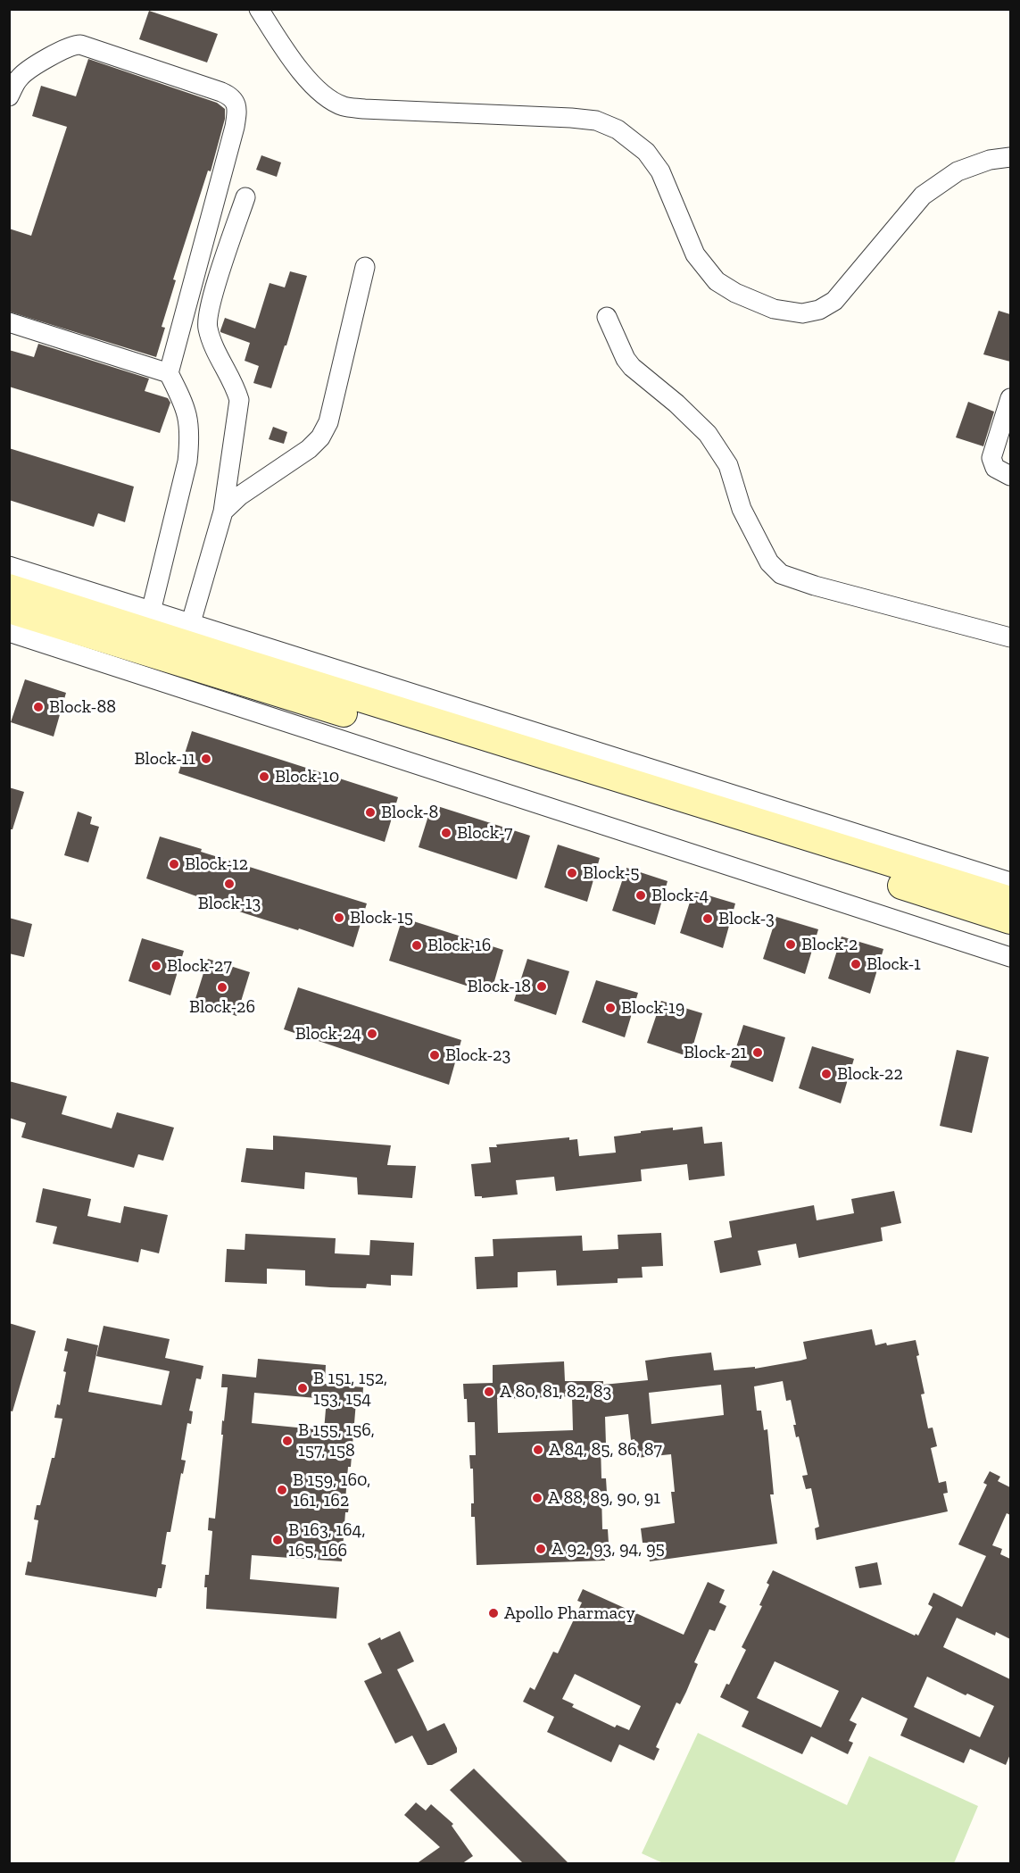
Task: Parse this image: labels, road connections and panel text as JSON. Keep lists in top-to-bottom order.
{
  "places": [
    "Block-88",
    "Block-11",
    "Block-10",
    "Block-8",
    "Block-7",
    "Block-12",
    "Block-5",
    "Block-13",
    "Block-4",
    "Block-15",
    "Block-3",
    "Block-2",
    "Block-16",
    "Block-1",
    "Block-27",
    "Block-18",
    "Block-26",
    "Block-19",
    "Block-24",
    "Block-21",
    "Block-23",
    "Block-22",
    "B 151, 152, 153, 154",
    "A 80, 81, 82, 83",
    "B 155, 156, 157, 158",
    "A 84, 85, 86, 87",
    "B 159, 160, 161, 162",
    "A 88, 89, 90, 91",
    "B 163, 164, 165, 166",
    "A 92, 93, 94, 95",
    "Apollo Pharmacy"
  ]
}
